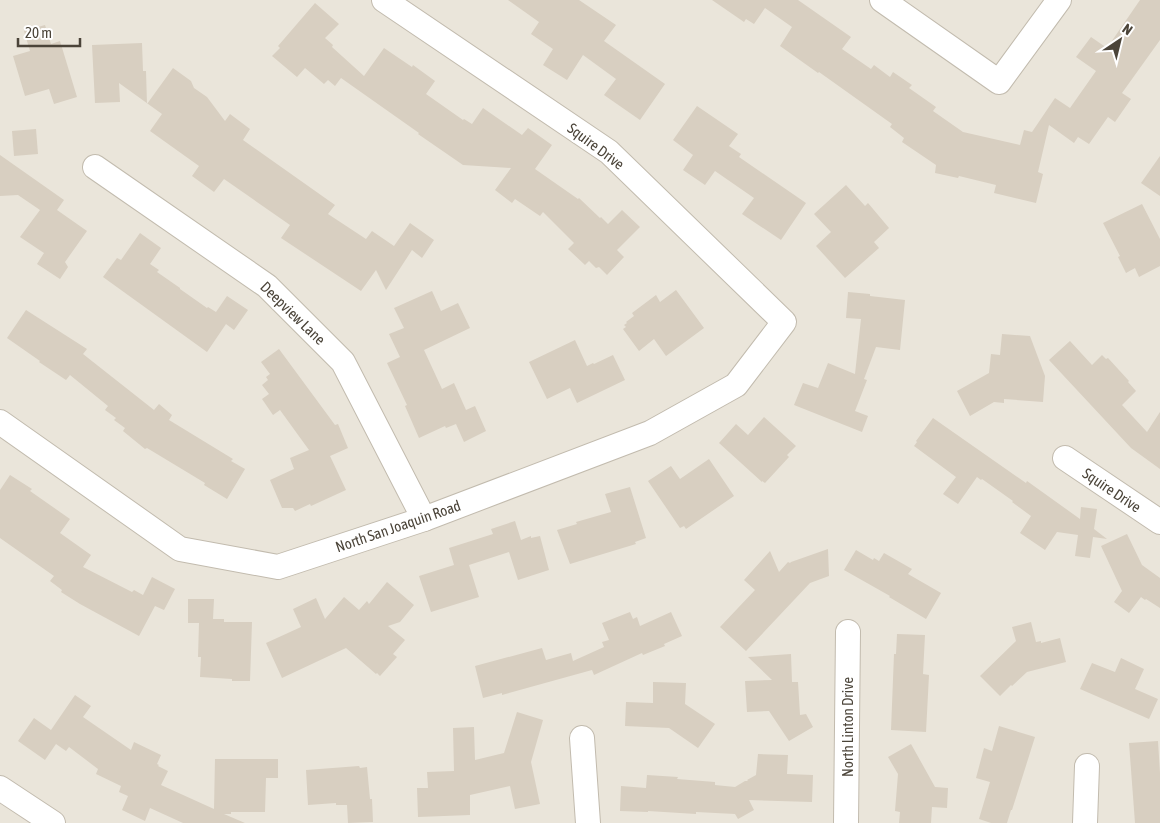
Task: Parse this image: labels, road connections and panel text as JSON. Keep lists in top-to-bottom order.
{
  "streets": {
    "street": [
      "Squire Drive",
      "Deepview Lane",
      "North San Joaquin Road",
      "North Linton Drive"
    ]
  },
  "crossings": [
    ["Squire Drive", "North San Joaquin Road"],
    ["Deepview Lane", "North San Joaquin Road"]
  ],
  "scale_bar": "20 m",
  "north": "top right"
}
